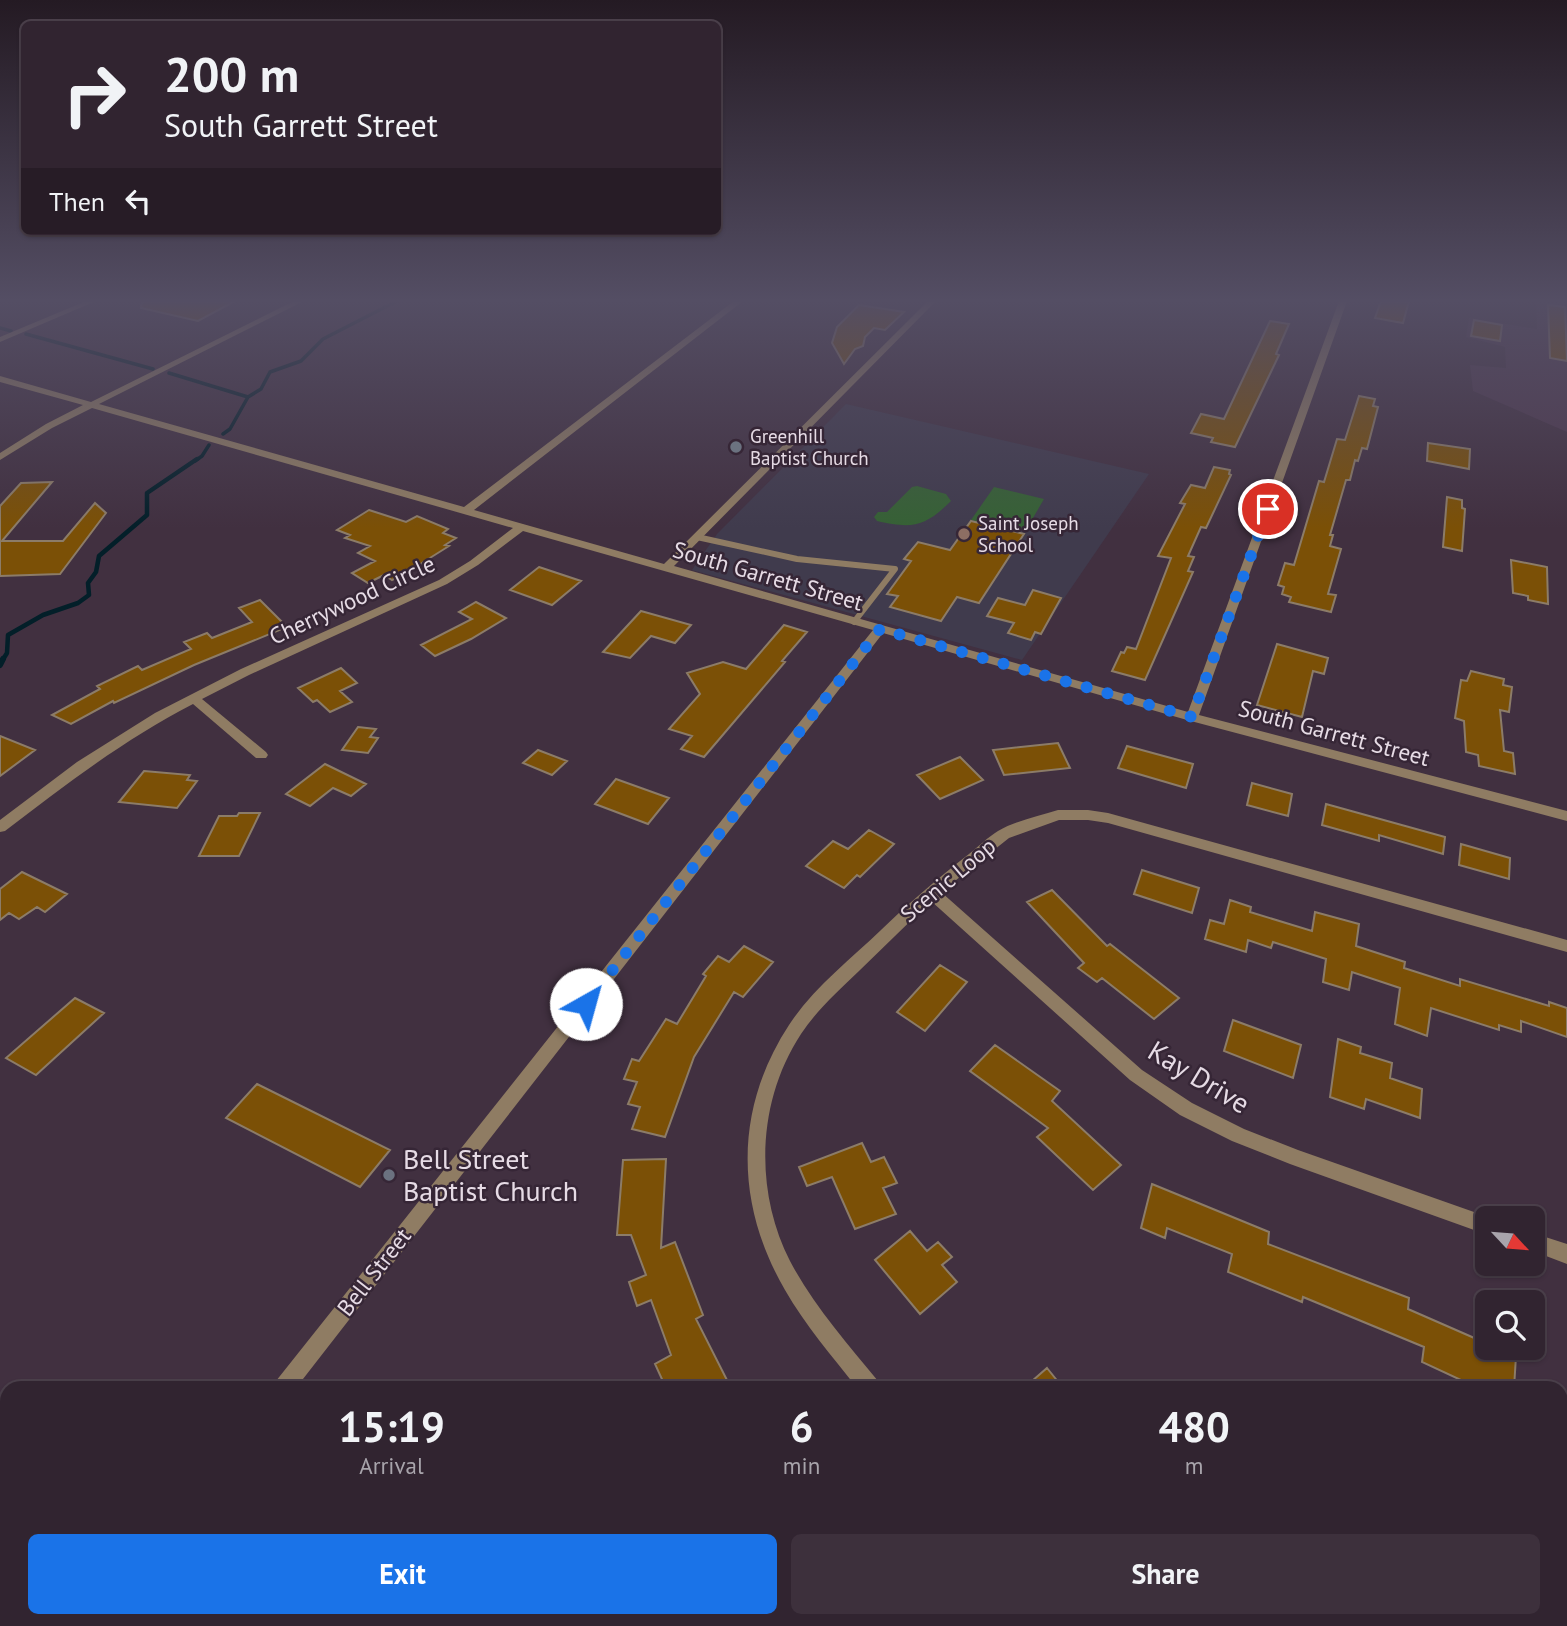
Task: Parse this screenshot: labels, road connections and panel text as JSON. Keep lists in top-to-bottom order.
{
  "streets": {
    "street": [
      "South Garrett Street",
      "Cherrywood Circle",
      "Scenic Loop",
      "Kay Drive",
      "Bell Street"
    ]
  },
  "crossings": [
    ["South Garrett Street", "Cherrywood Circle"],
    ["South Garrett Street", "Bell Street"],
    ["Scenic Loop", "Kay Drive"]
  ],
  "places": ["Greenhill Baptist Church", "Saint Joseph School", "Bell Street Baptist Church"],
  "north": "bottom right",
  "page": {
    "turn": ["200 m", "South Garrett Street"],
    "then": "Then",
    "eta": [
      "15:19",
      "Arrival",
      "6",
      "min",
      "480",
      "m"
    ],
    "buttons": ["Exit", "Share"]
  }
}
